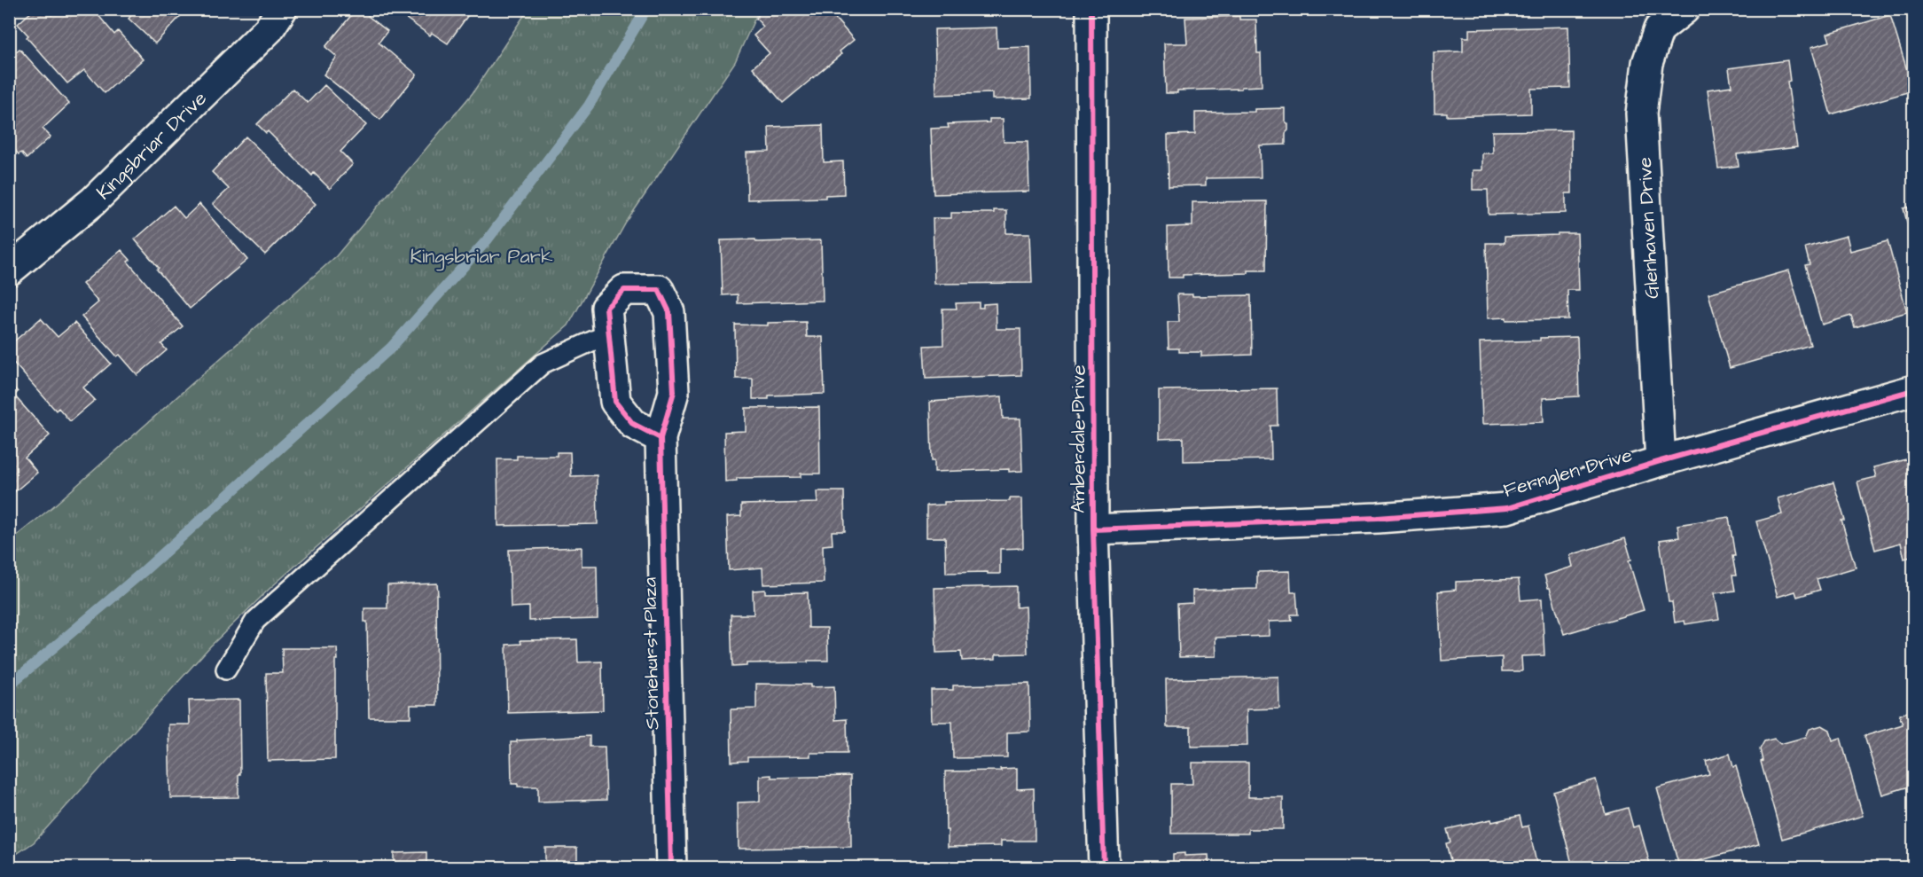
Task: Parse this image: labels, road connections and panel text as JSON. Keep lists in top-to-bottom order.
{
  "streets": {
    "street": [
      "Kingsbriar Drive",
      "Glenhaven Drive",
      "Amberdale Drive",
      "Fernglen Drive",
      "Stonehurst Plaza"
    ]
  },
  "crossings": [
    ["Glenhaven Drive", "Fernglen Drive"],
    ["Amberdale Drive", "Fernglen Drive"]
  ],
  "parks": ["Kingsbriar Park"]
}
